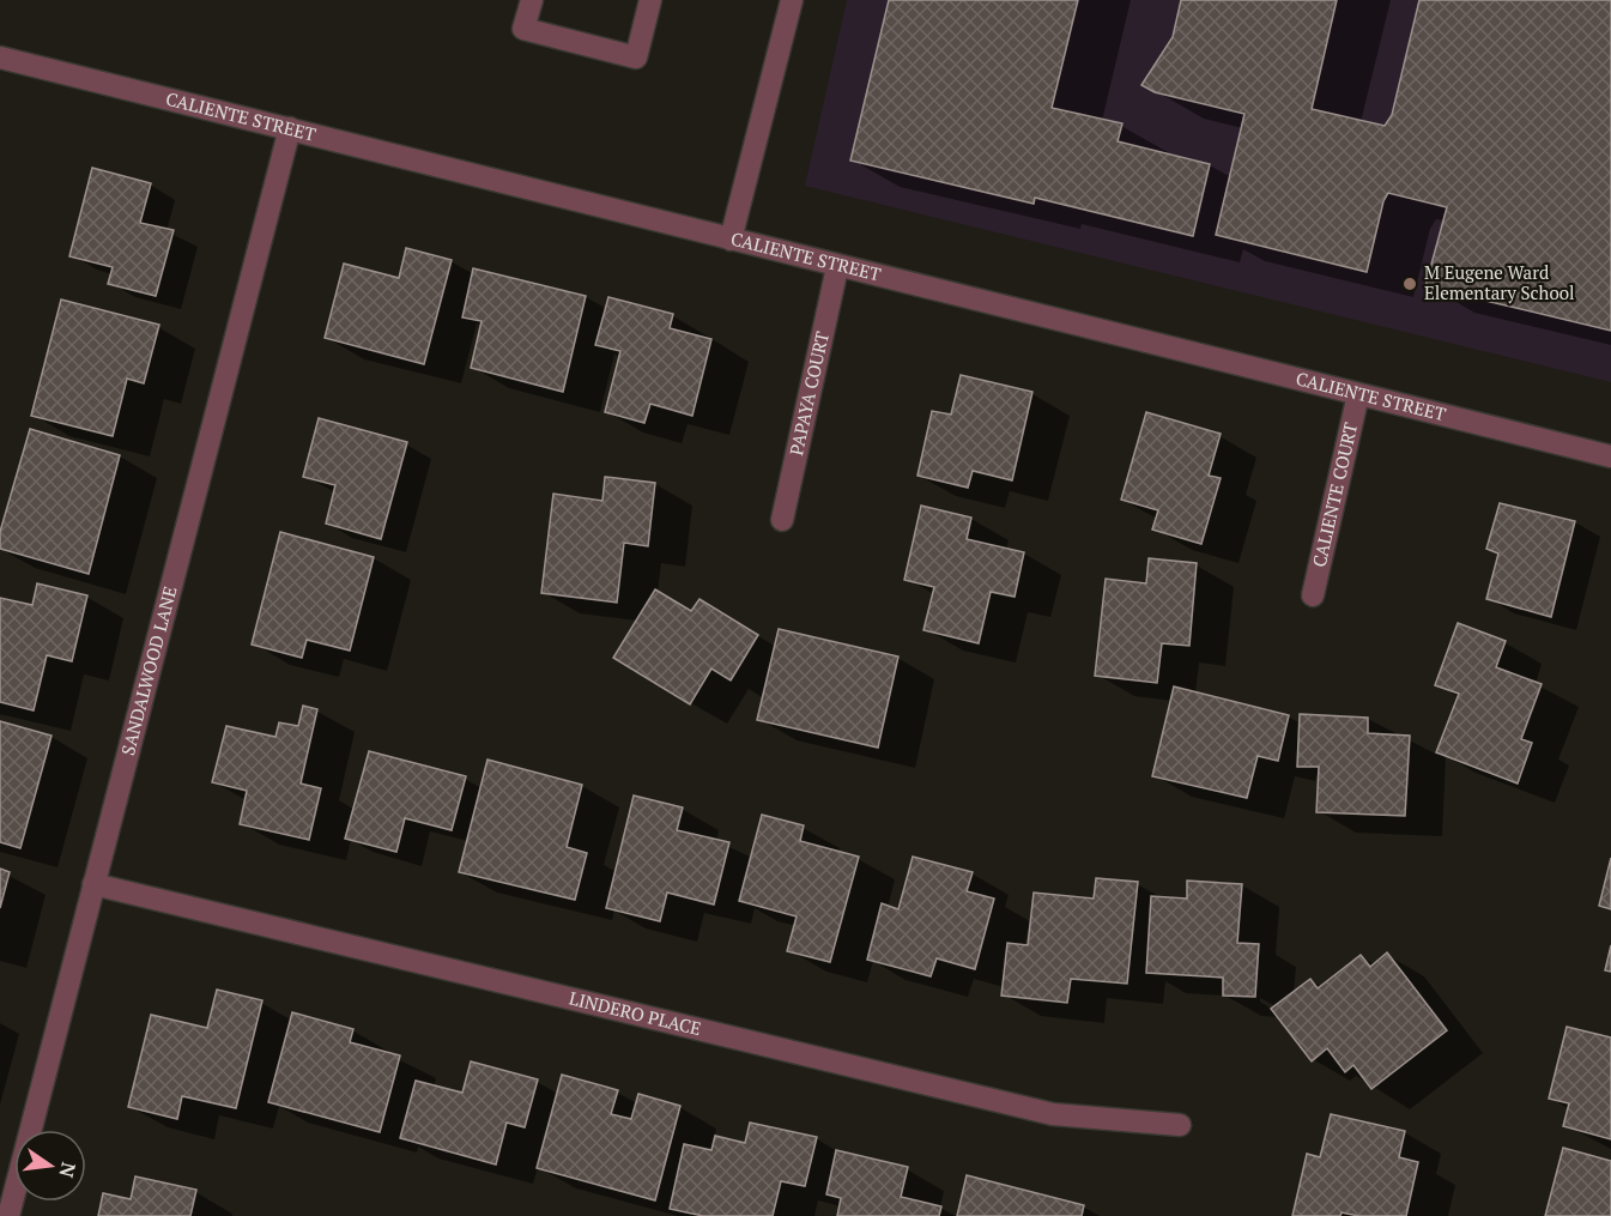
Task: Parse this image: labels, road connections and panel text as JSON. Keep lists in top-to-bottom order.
{
  "streets": {
    "street": [
      "CALIENTE STREET",
      "PAPAYA COURT",
      "CALIENTE COURT",
      "SANDALWOOD LANE",
      "LINDERO PLACE"
    ]
  },
  "crossings": [
    ["CALIENTE STREET", "PAPAYA COURT"],
    ["CALIENTE STREET", "CALIENTE COURT"],
    ["CALIENTE STREET", "SANDALWOOD LANE"],
    ["SANDALWOOD LANE", "LINDERO PLACE"]
  ],
  "places": ["M Eugene Ward Elementary School"],
  "north": "right"
}
